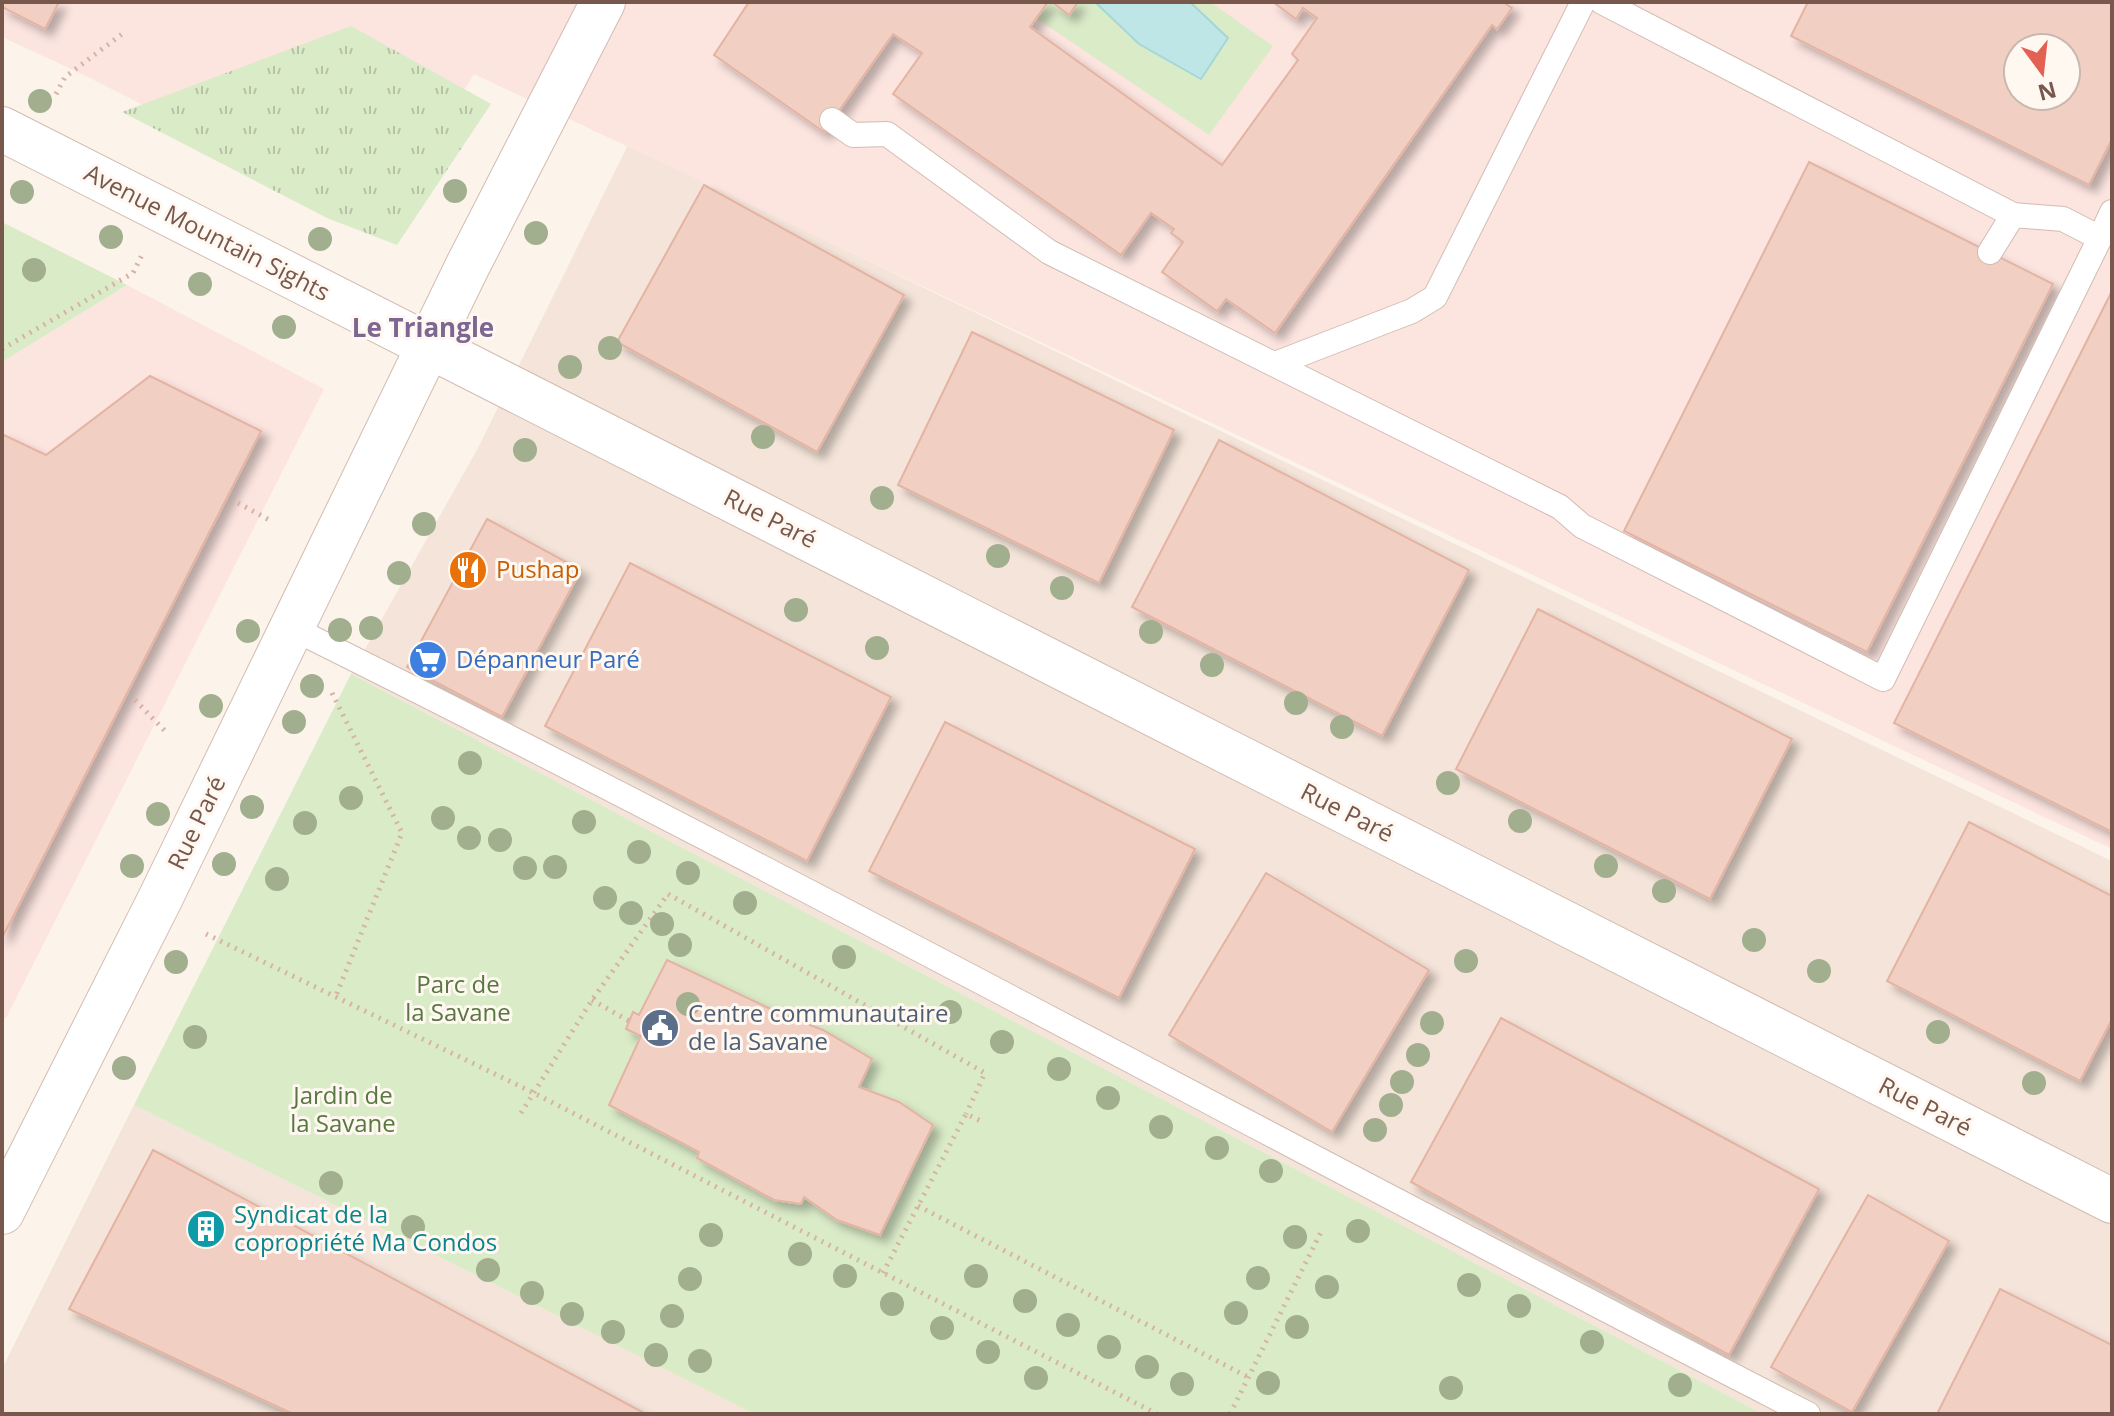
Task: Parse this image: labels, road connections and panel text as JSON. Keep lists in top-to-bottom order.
{
  "streets": {
    "street": ["Avenue Mountain Sights", "Rue Paré"]
  },
  "crossings": [
    ["Avenue Mountain Sights", "Rue Paré"]
  ],
  "districts": ["Le Triangle"],
  "parks": ["Parc de la Savane", "Jardin de la Savane"],
  "places": {
    "restaurant": ["Pushap"],
    "supermarket": ["Dépanneur Paré"],
    "public building": ["Centre communautaire de la Savane"],
    "building": ["Syndicat de la copropriété Ma Condos"]
  },
  "north": "bottom"
}
